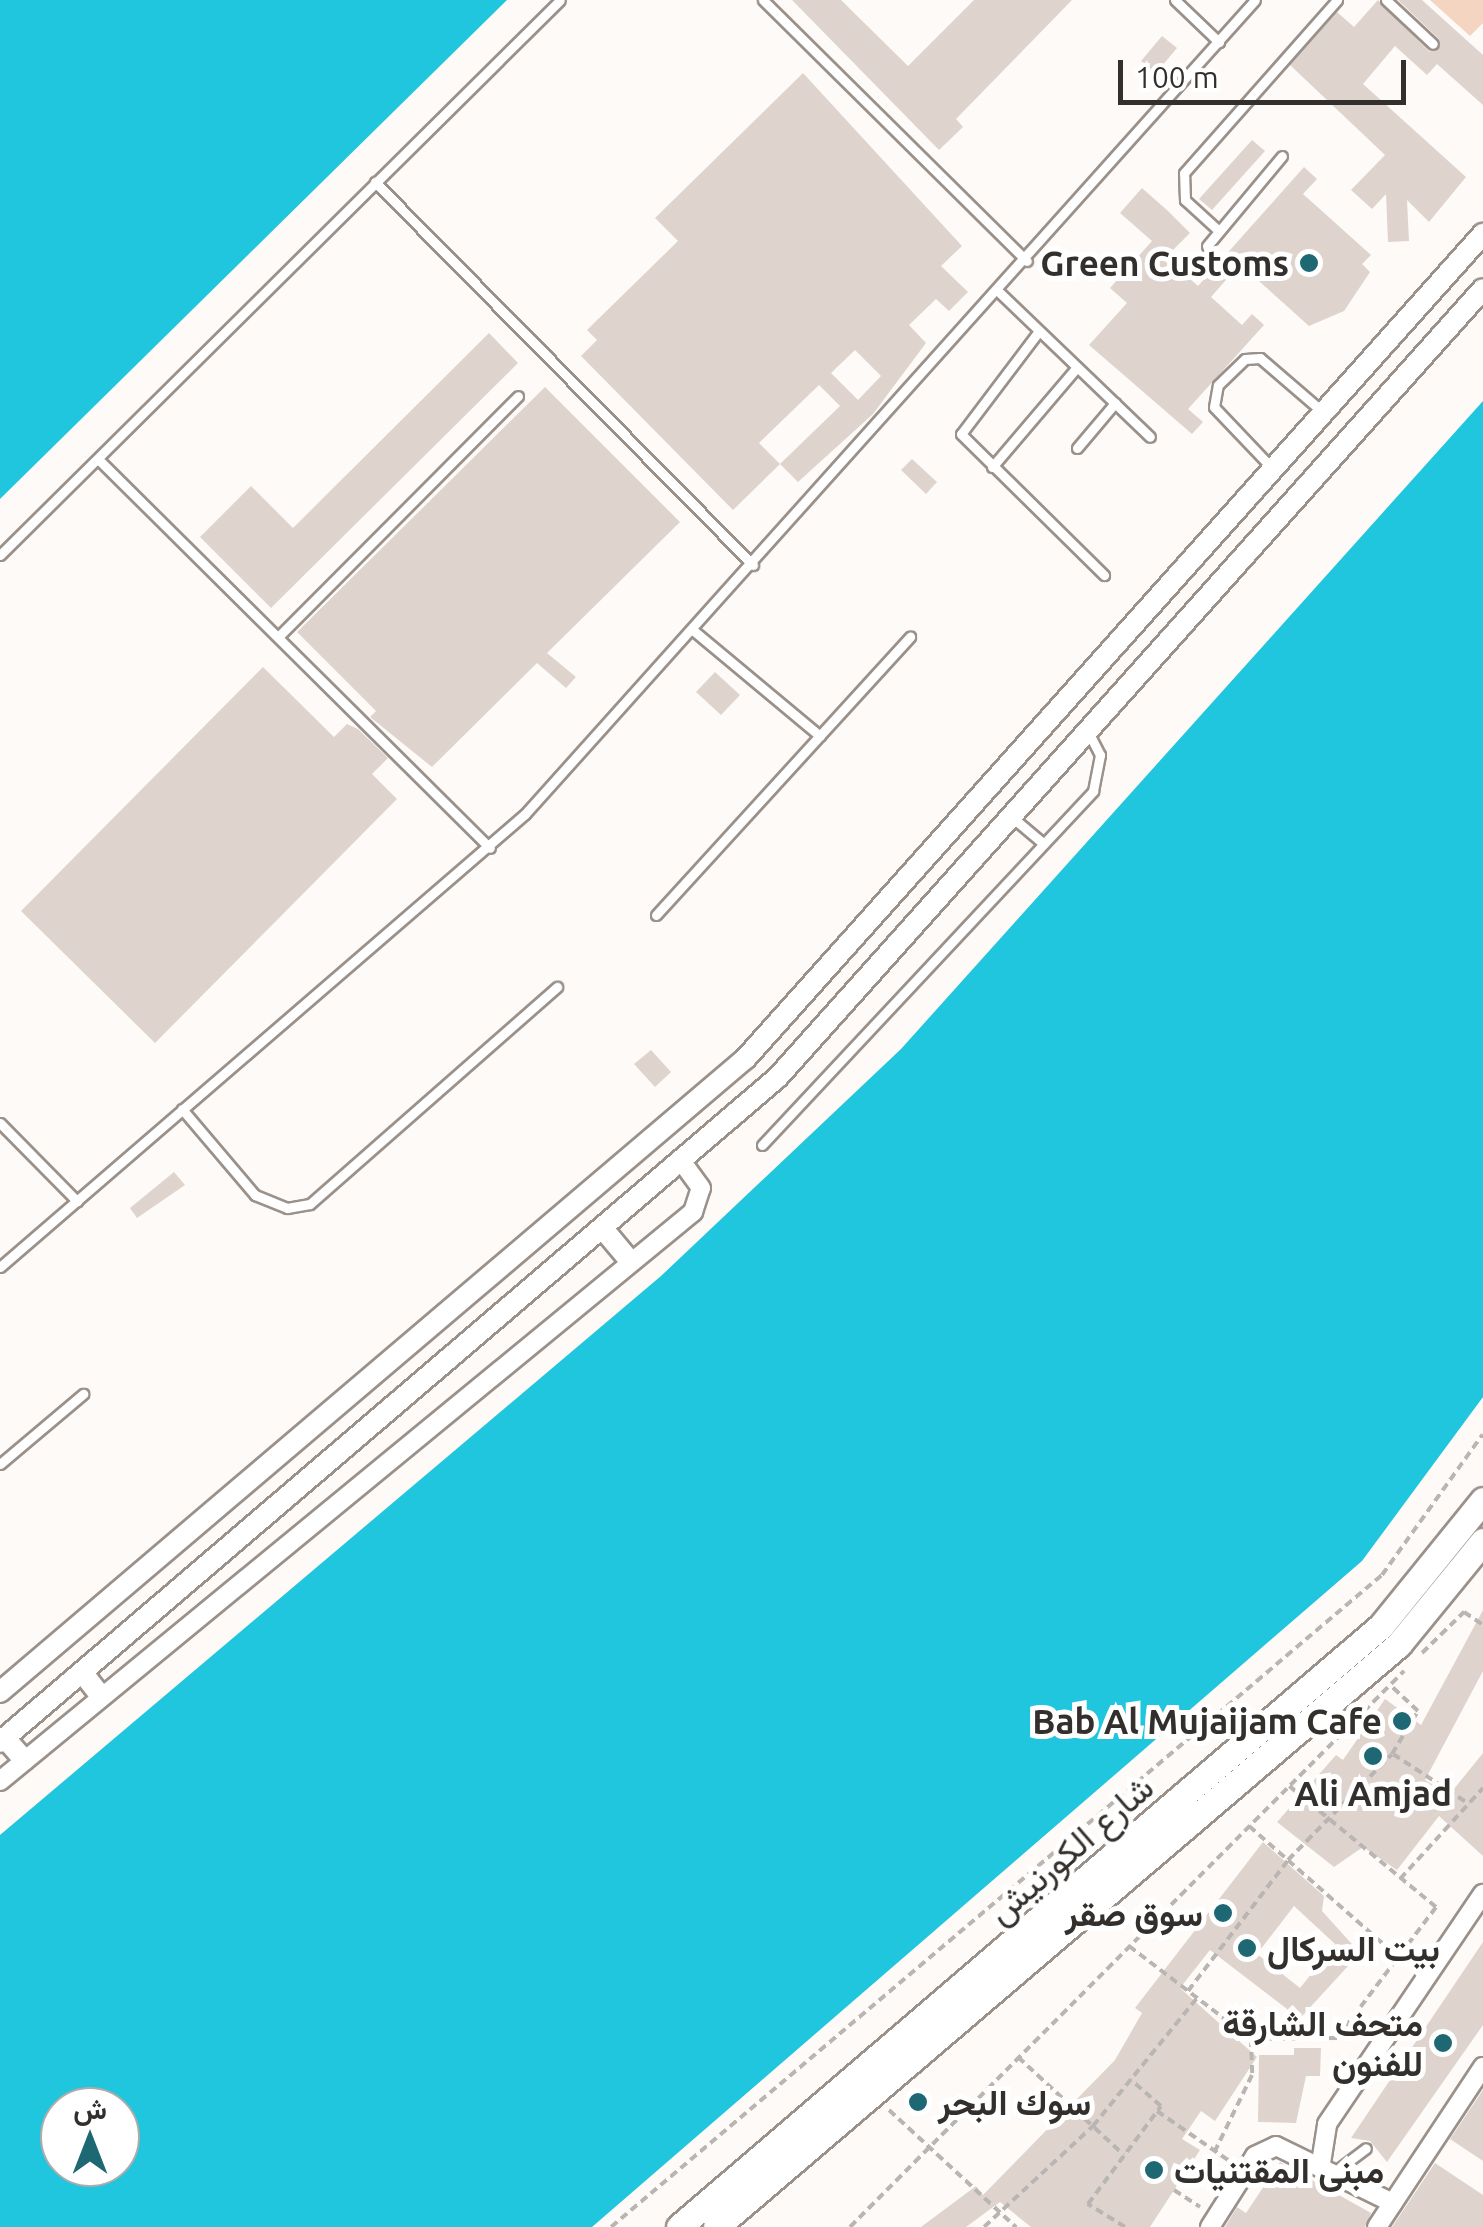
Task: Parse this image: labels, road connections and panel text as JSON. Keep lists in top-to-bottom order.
{
  "streets": {
    "main road": ["شارع الكورنيش"]
  },
  "places": [
    "Green Customs",
    "Bab Al Mujaijam Cafe",
    "Ali Amjad",
    "سوق صقر",
    "بيت السركال",
    "متحف الشارقة للفنون",
    "سوك البحر",
    "مبنى المقتنيات"
  ],
  "scale_bar": "100 m",
  "north": "top"
}
